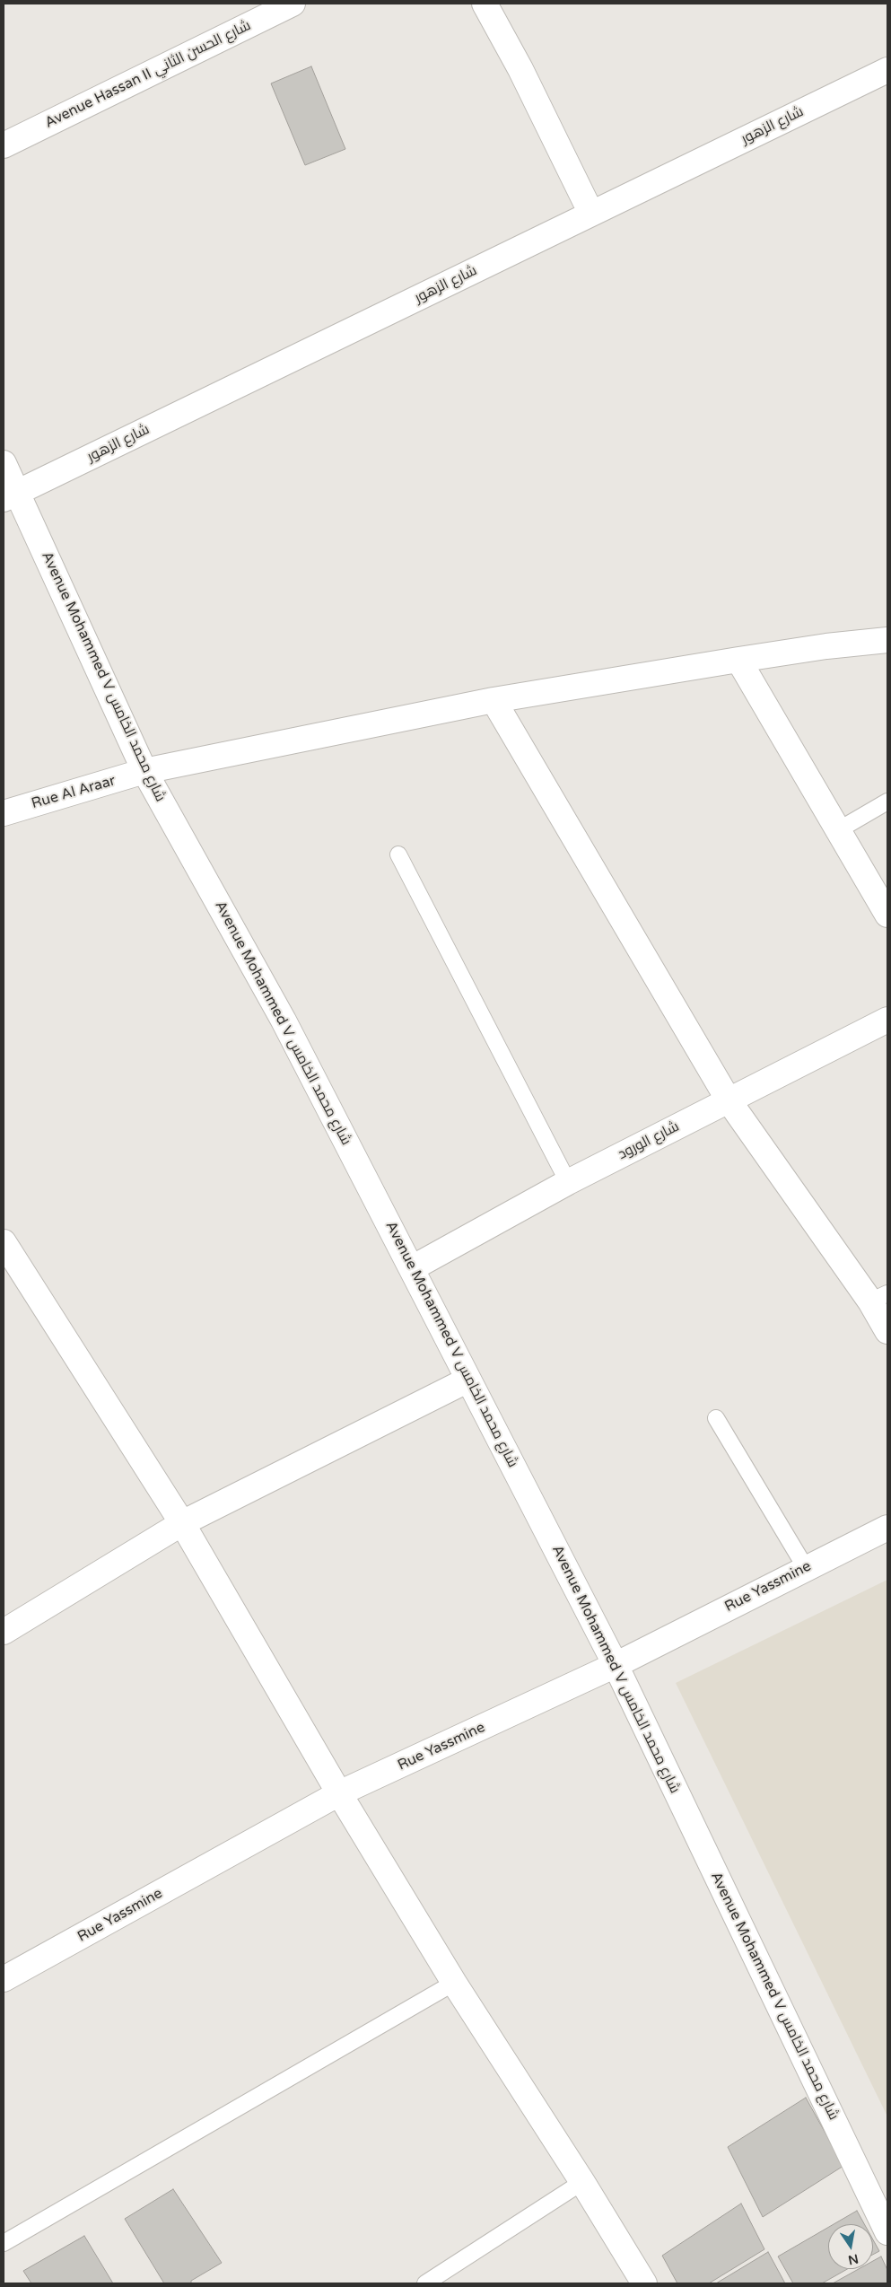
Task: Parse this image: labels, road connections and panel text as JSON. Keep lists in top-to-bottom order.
{
  "streets": {
    "street": [
      "Avenue Hassan II شارع الحسن الثاني",
      "شارع الزهور",
      "Avenue Mohammed V شارع محمد الخامس",
      "Rue Al Araar",
      "شارع الورود",
      "Rue Yassmine"
    ]
  },
  "crossings": [
    ["شارع الزهور", "Avenue Mohammed V شارع محمد الخامس"],
    ["Avenue Mohammed V شارع محمد الخامس", "Rue Al Araar"],
    ["Avenue Mohammed V شارع محمد الخامس", "شارع الورود"],
    ["Avenue Mohammed V شارع محمد الخامس", "Rue Yassmine"]
  ],
  "north": "bottom"
}
